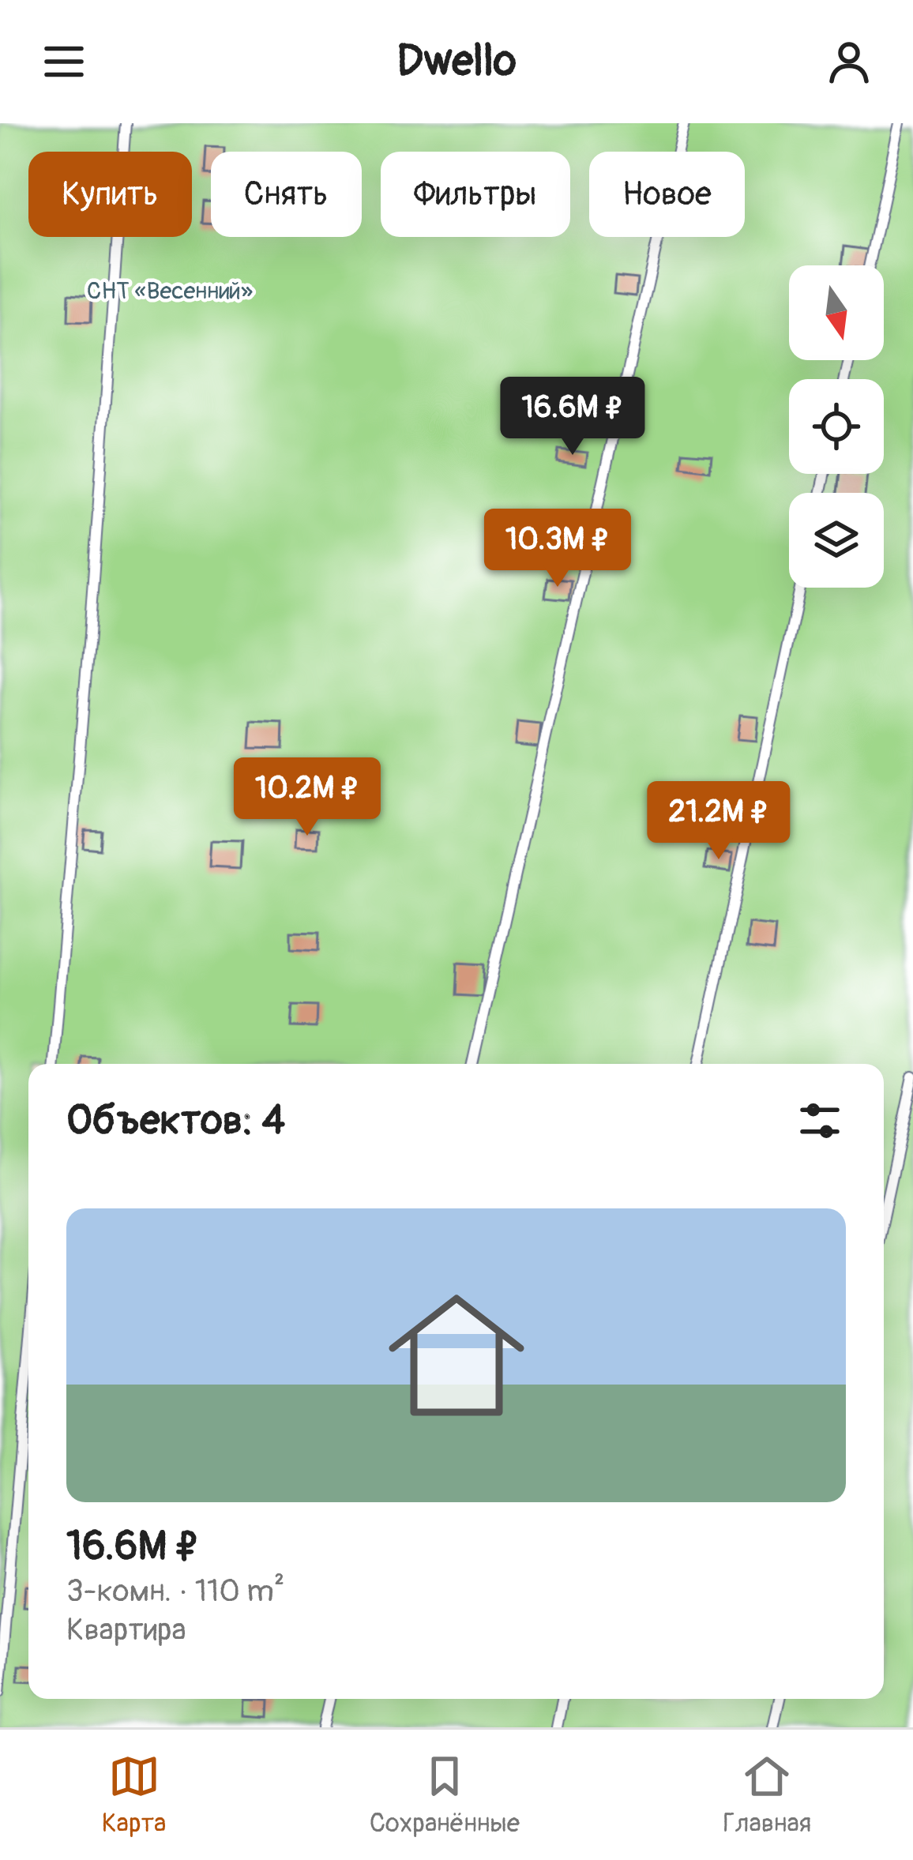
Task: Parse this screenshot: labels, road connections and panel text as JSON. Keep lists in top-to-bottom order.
{
  "parks": ["СНТ «Весенний»"],
  "north": "bottom",
  "page": {
    "header": "Dwello",
    "chip": [
      "Купить",
      "Снять",
      "Фильтры",
      "Новое"
    ],
    "price": [
      "16.6M ₽",
      "10.3M ₽",
      "10.2M ₽",
      "21.2M ₽"
    ],
    "heading": "Объектов: 4",
    "list": [
      {
        "name": "16.6M ₽",
        "note": "3-комн. · 110 m² · Квартира"
      }
    ],
    "tabs": ["Карта", "Сохранённые", "Главная"]
  }
}
